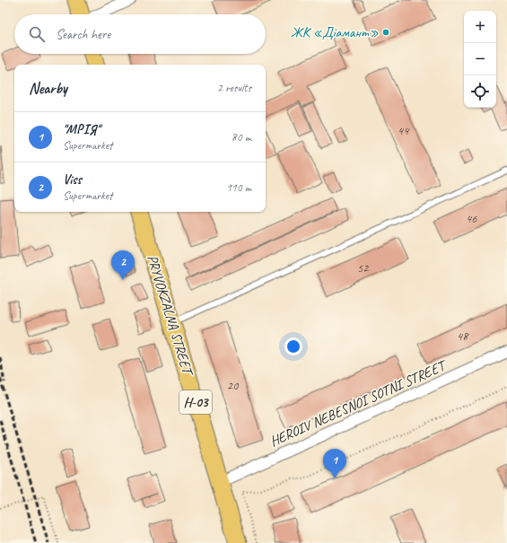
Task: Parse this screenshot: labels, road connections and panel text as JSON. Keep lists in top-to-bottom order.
{
  "streets": {
    "main road": ["PRYVOKZALNA STREET", "Н-03"],
    "street": ["HEROIV NEBESNOI SOTNI STREET"]
  },
  "crossings": [
    ["PRYVOKZALNA STREET", "HEROIV NEBESNOI SOTNI STREET"]
  ],
  "places": ["ЖК «Діамант»"],
  "house_numbers": [
    "44",
    "46",
    "52",
    "48",
    "20"
  ],
  "page": {
    "map_buttons": ["+", "−"],
    "search": "Search here",
    "heading": ["Nearby", "2 results"],
    "list": [
      {
        "mark": "1",
        "name": "\"МРІЯ\"",
        "note": "Supermarket",
        "value": "80 m"
      },
      {
        "mark": "2",
        "name": "Viss",
        "note": "Supermarket",
        "value": "110 m"
      }
    ],
    "pins": ["2", "1"]
  }
}
